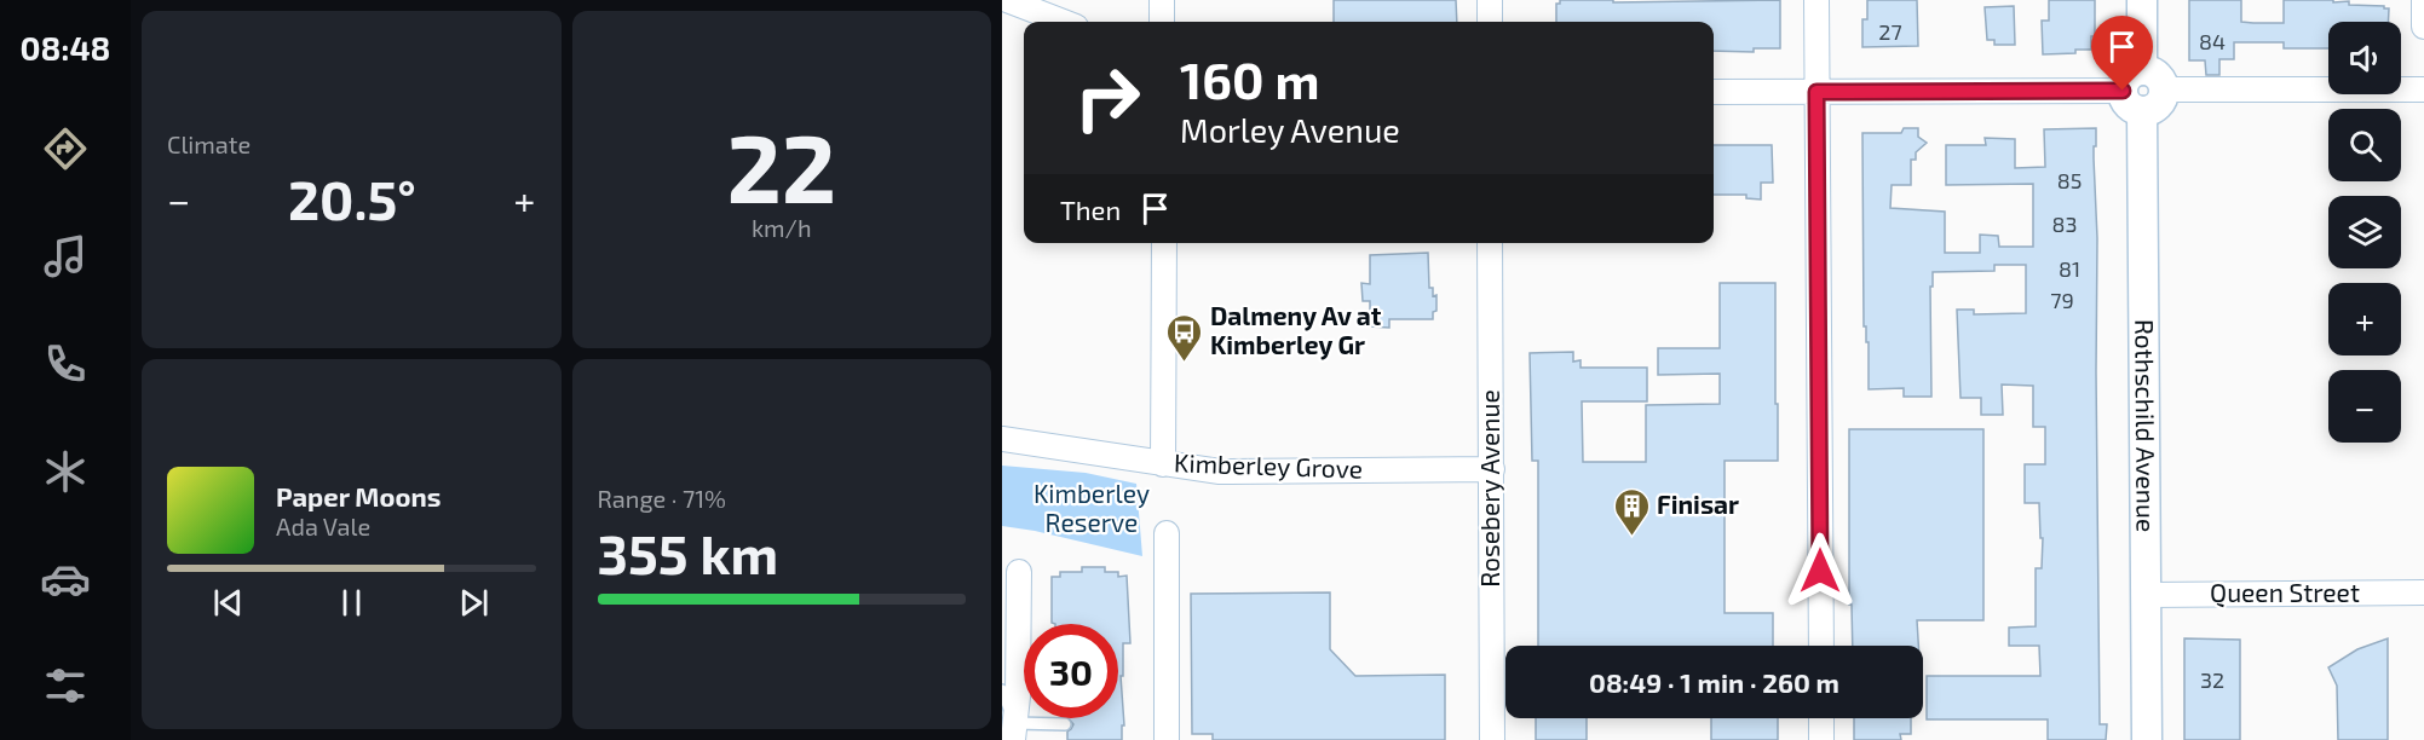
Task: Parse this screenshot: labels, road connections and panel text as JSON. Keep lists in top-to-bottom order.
{
  "streets": {
    "street": [
      "Rothschild Avenue",
      "Kimberley Grove",
      "Rosebery Avenue",
      "Queen Street"
    ]
  },
  "crossings": [
    ["Rothschild Avenue", "Queen Street"],
    ["Kimberley Grove", "Rosebery Avenue"]
  ],
  "parks": ["Kimberley Reserve"],
  "places": {
    "bus stop": ["Dalmeny Av at Kimberley Gr"],
    "building": ["Finisar"]
  },
  "house_numbers": [
    "27",
    "84",
    "85",
    "83",
    "81",
    "79",
    "32"
  ],
  "page": {
    "tabs": "08:48",
    "tile": [
      "Climate",
      ["22", "km/h"],
      ["Range · 71%", "355 km"]
    ],
    "map_buttons": ["+", "−"],
    "turn": ["160 m", "Morley Avenue"],
    "heat": ["−", "20.5°", "+"],
    "then": "Then",
    "song": ["Paper Moons", "Ada Vale"],
    "limit": "30",
    "trip": "08:49 · 1 min · 260 m"
  }
}
